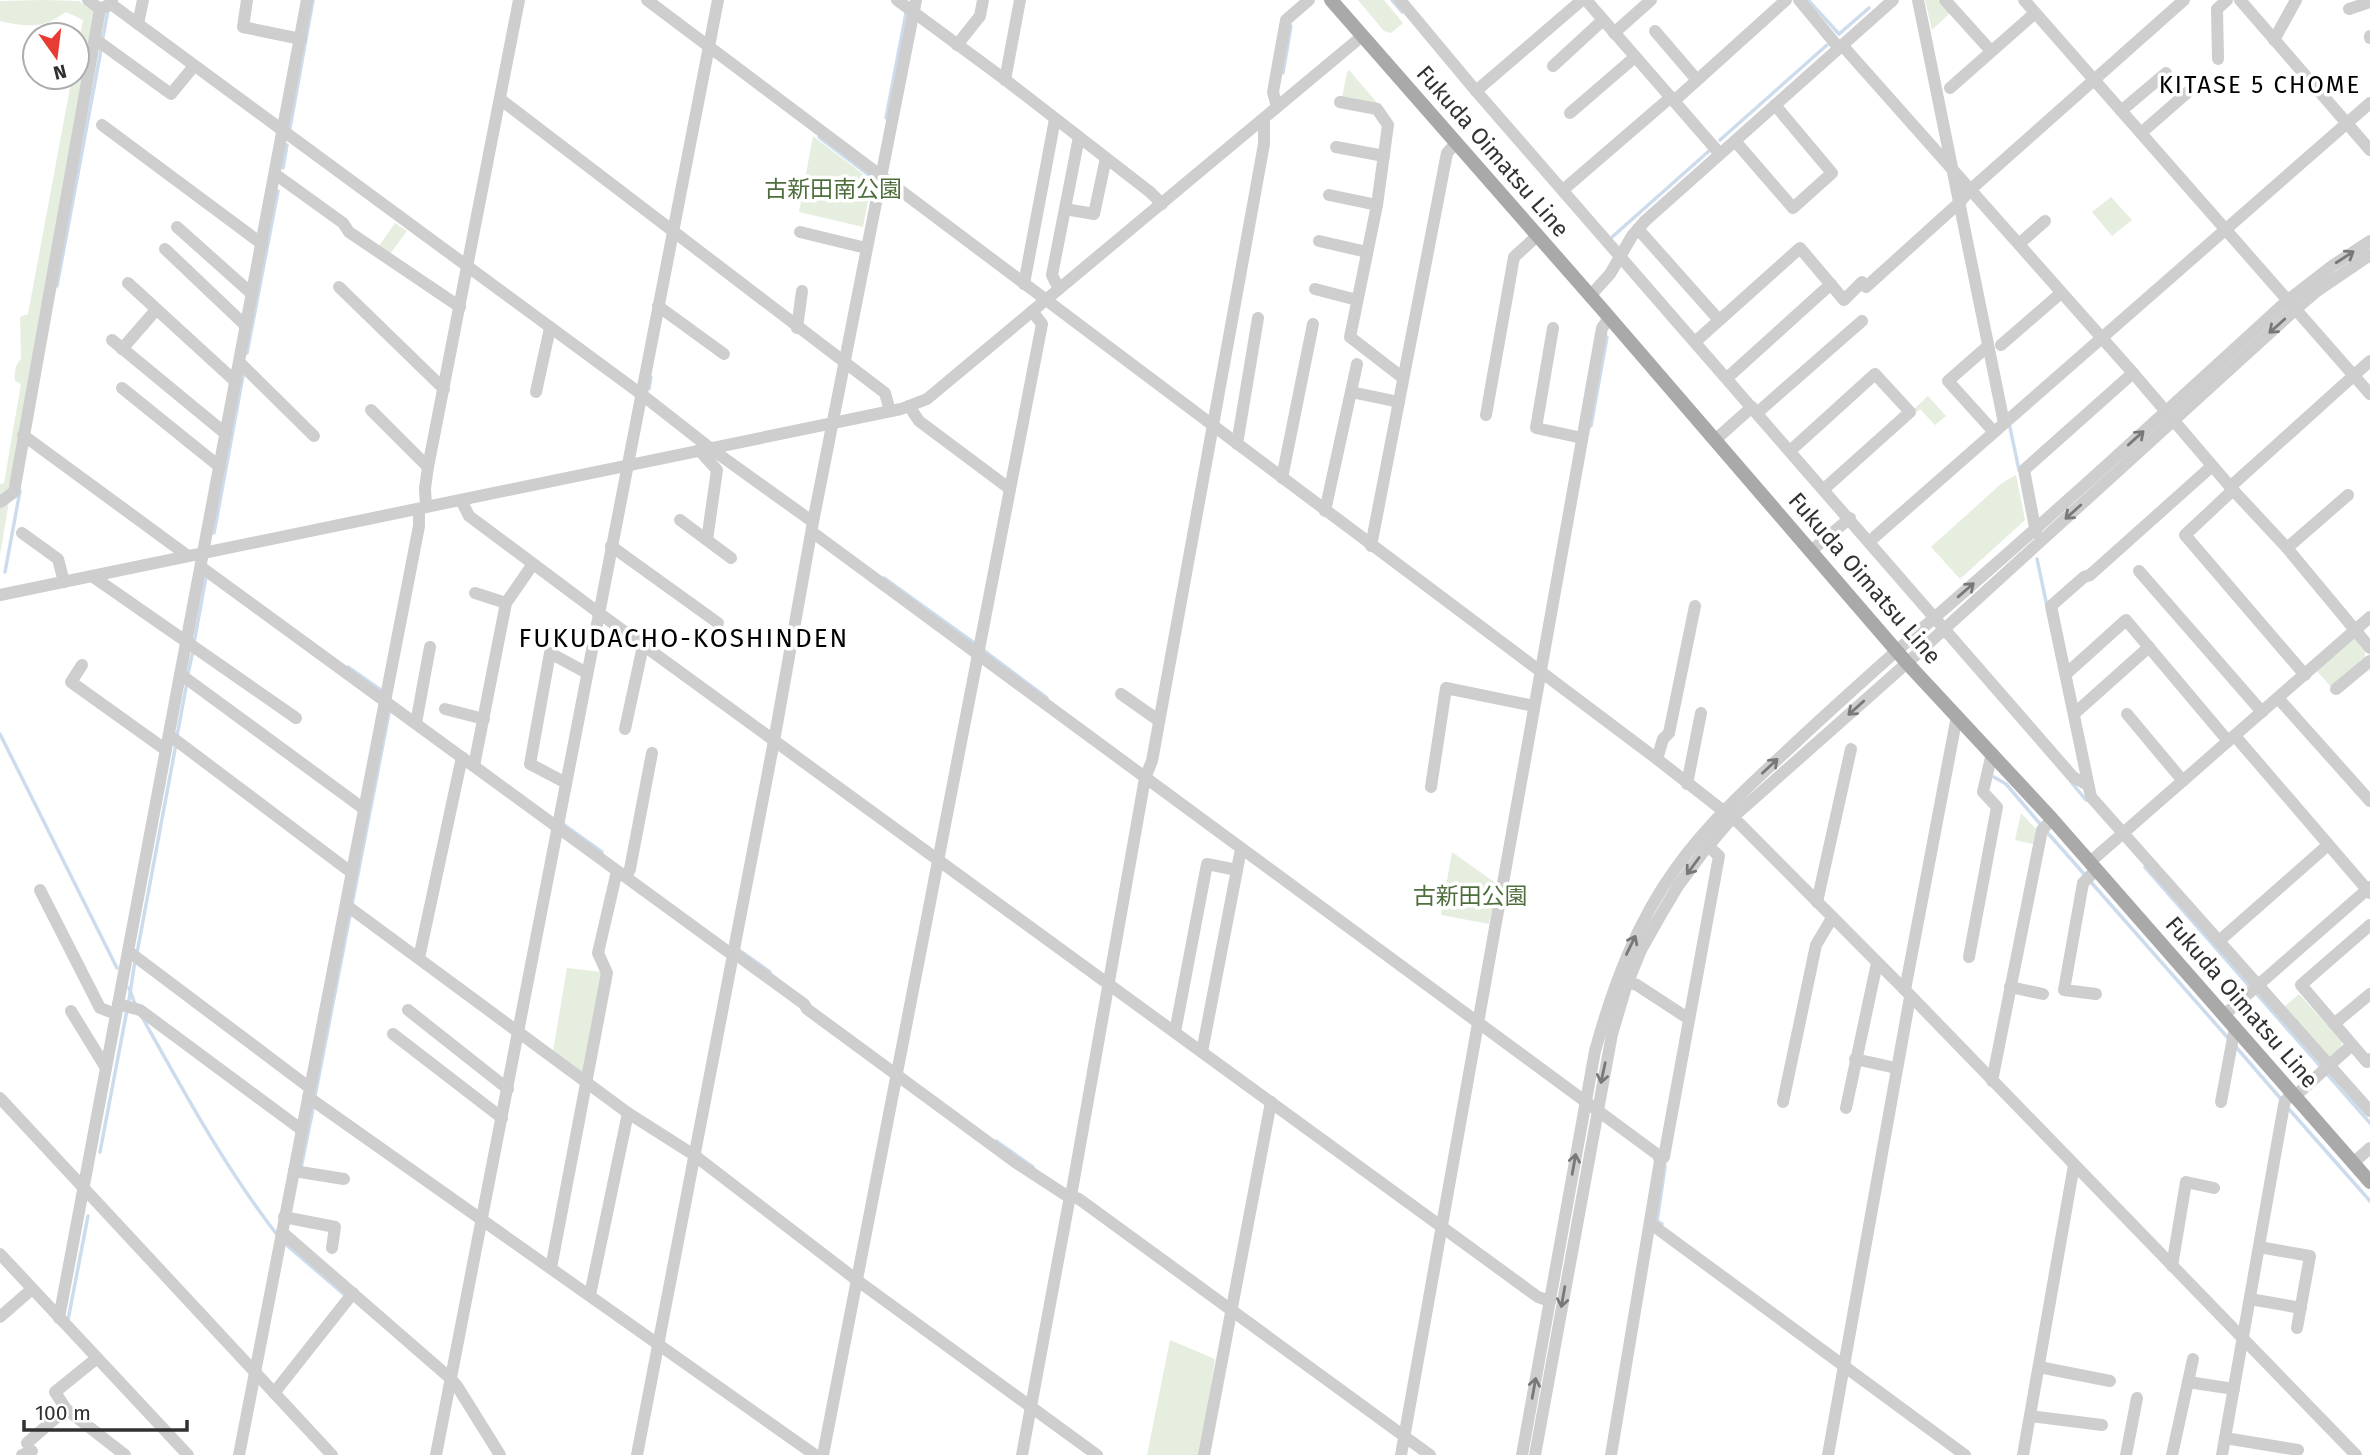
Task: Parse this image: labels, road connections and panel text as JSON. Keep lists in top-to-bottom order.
{
  "streets": {
    "main road": ["Fukuda Oimatsu Line"]
  },
  "districts": ["KITASE 5 CHOME", "FUKUDACHO-KOSHINDEN"],
  "parks": ["古新田南公園", "古新田公園"],
  "scale_bar": "100 m",
  "north": "bottom"
}
